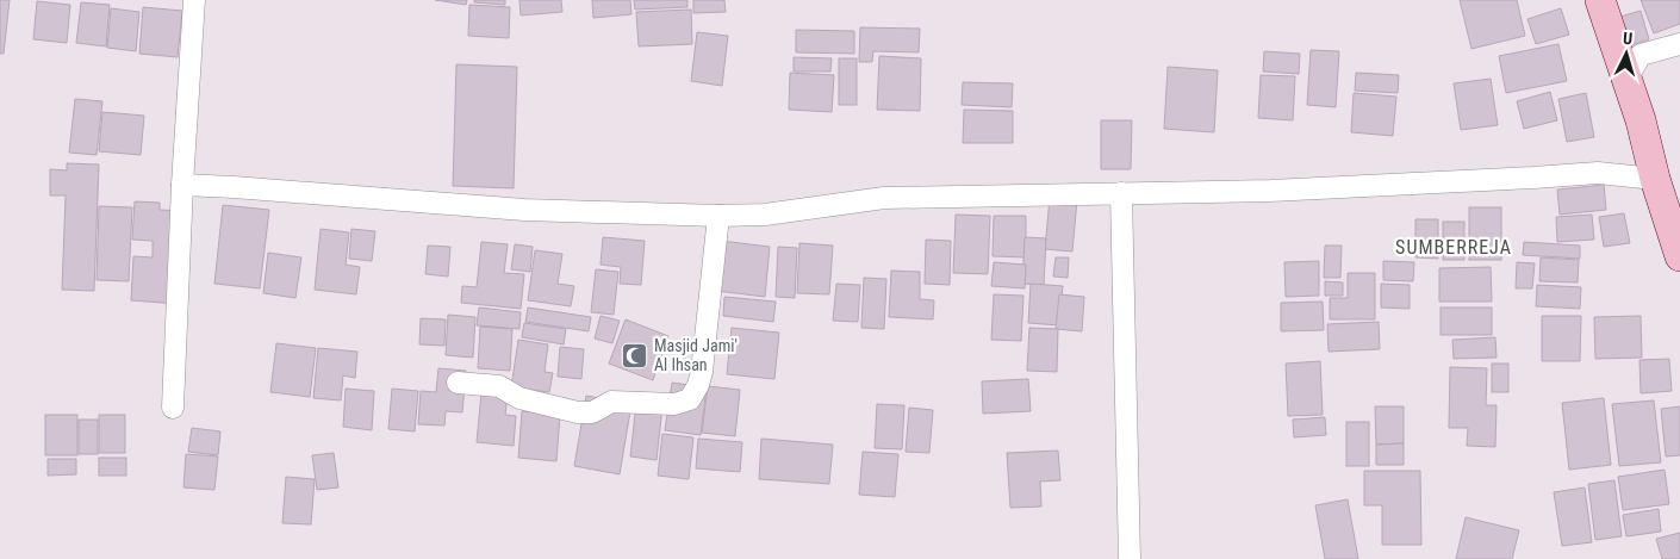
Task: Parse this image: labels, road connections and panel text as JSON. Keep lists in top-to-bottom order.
{
  "districts": ["SUMBERREJA"],
  "places": {
    "mosque": ["Masjid Jami' Al Ihsan"]
  },
  "north": "top"
}
